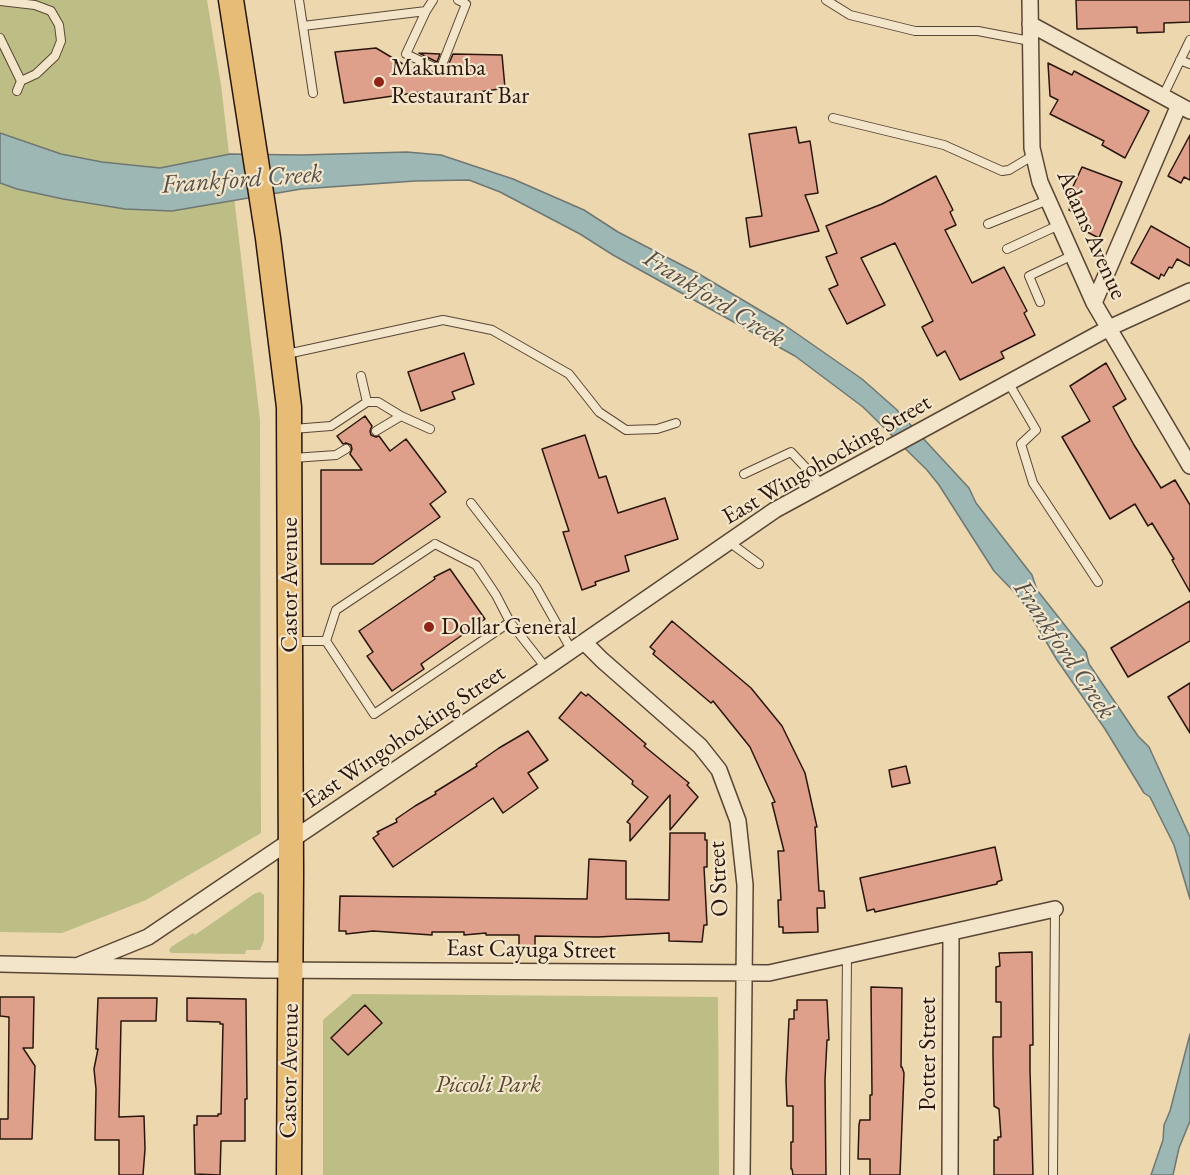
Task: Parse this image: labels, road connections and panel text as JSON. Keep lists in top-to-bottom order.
{
  "streets": {
    "main road": ["Castor Avenue"],
    "street": [
      "Adams Avenue",
      "East Wingohocking Street",
      "O Street",
      "East Cayuga Street",
      "Potter Street"
    ]
  },
  "crossings": [
    ["Adams Avenue", "East Wingohocking Street"],
    ["East Wingohocking Street", "Castor Avenue"],
    ["East Wingohocking Street", "O Street"],
    ["East Wingohocking Street", "East Cayuga Street"],
    ["Castor Avenue", "East Cayuga Street"],
    ["O Street", "East Cayuga Street"],
    ["East Cayuga Street", "Potter Street"]
  ],
  "water": ["Frankford Creek"],
  "parks": ["Piccoli Park"],
  "places": ["Makumba Restaurant Bar", "Dollar General"]
}
